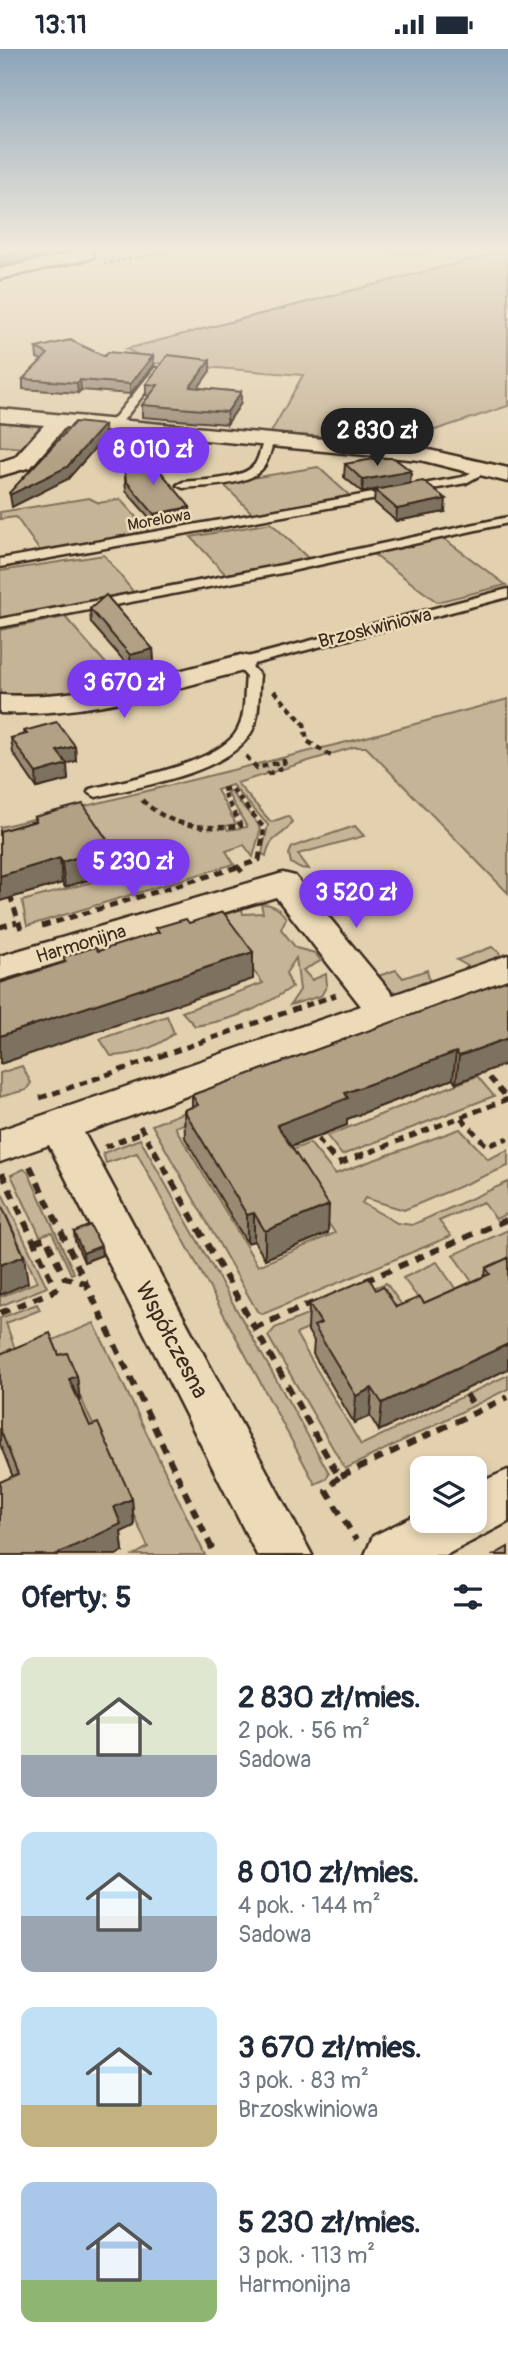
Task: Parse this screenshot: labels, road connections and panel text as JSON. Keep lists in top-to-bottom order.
{
  "streets": {
    "street": ["Brzoskwiniowa", "Harmonijna", "Współczesna"],
    "lane": ["Morelowa"]
  },
  "page": {
    "status": "13:11",
    "price": [
      "2 830 zł",
      "8 010 zł",
      "3 670 zł",
      "5 230 zł",
      "3 520 zł"
    ],
    "heading": "Oferty: 5",
    "list": [
      {
        "name": "2 830 zł/mies.",
        "note": "2 pok. · 56 m² · Sadowa"
      },
      {
        "name": "8 010 zł/mies.",
        "note": "4 pok. · 144 m² · Sadowa"
      },
      {
        "name": "3 670 zł/mies.",
        "note": "3 pok. · 83 m² · Brzoskwiniowa"
      },
      {
        "name": "5 230 zł/mies.",
        "note": "3 pok. · 113 m² · Harmonijna"
      }
    ]
  }
}
